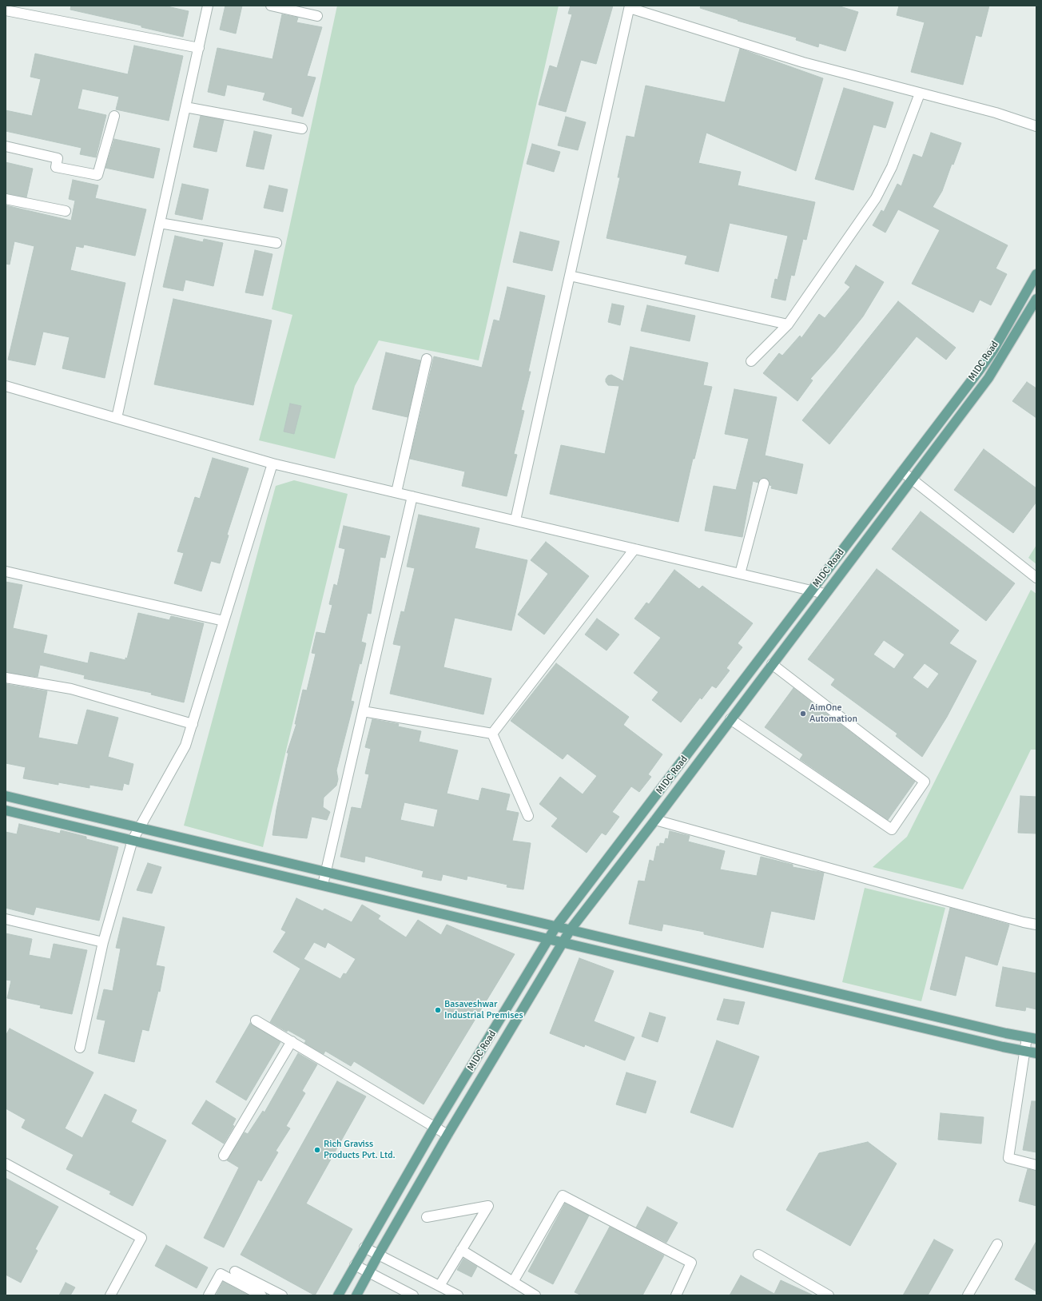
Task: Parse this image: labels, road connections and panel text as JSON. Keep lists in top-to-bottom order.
{
  "streets": {
    "main road": ["MIDC Road"]
  },
  "places": ["AimOne Automation", "Basaveshwar Industrial Premises", "Rich Graviss Products Pvt. Ltd."]
}
